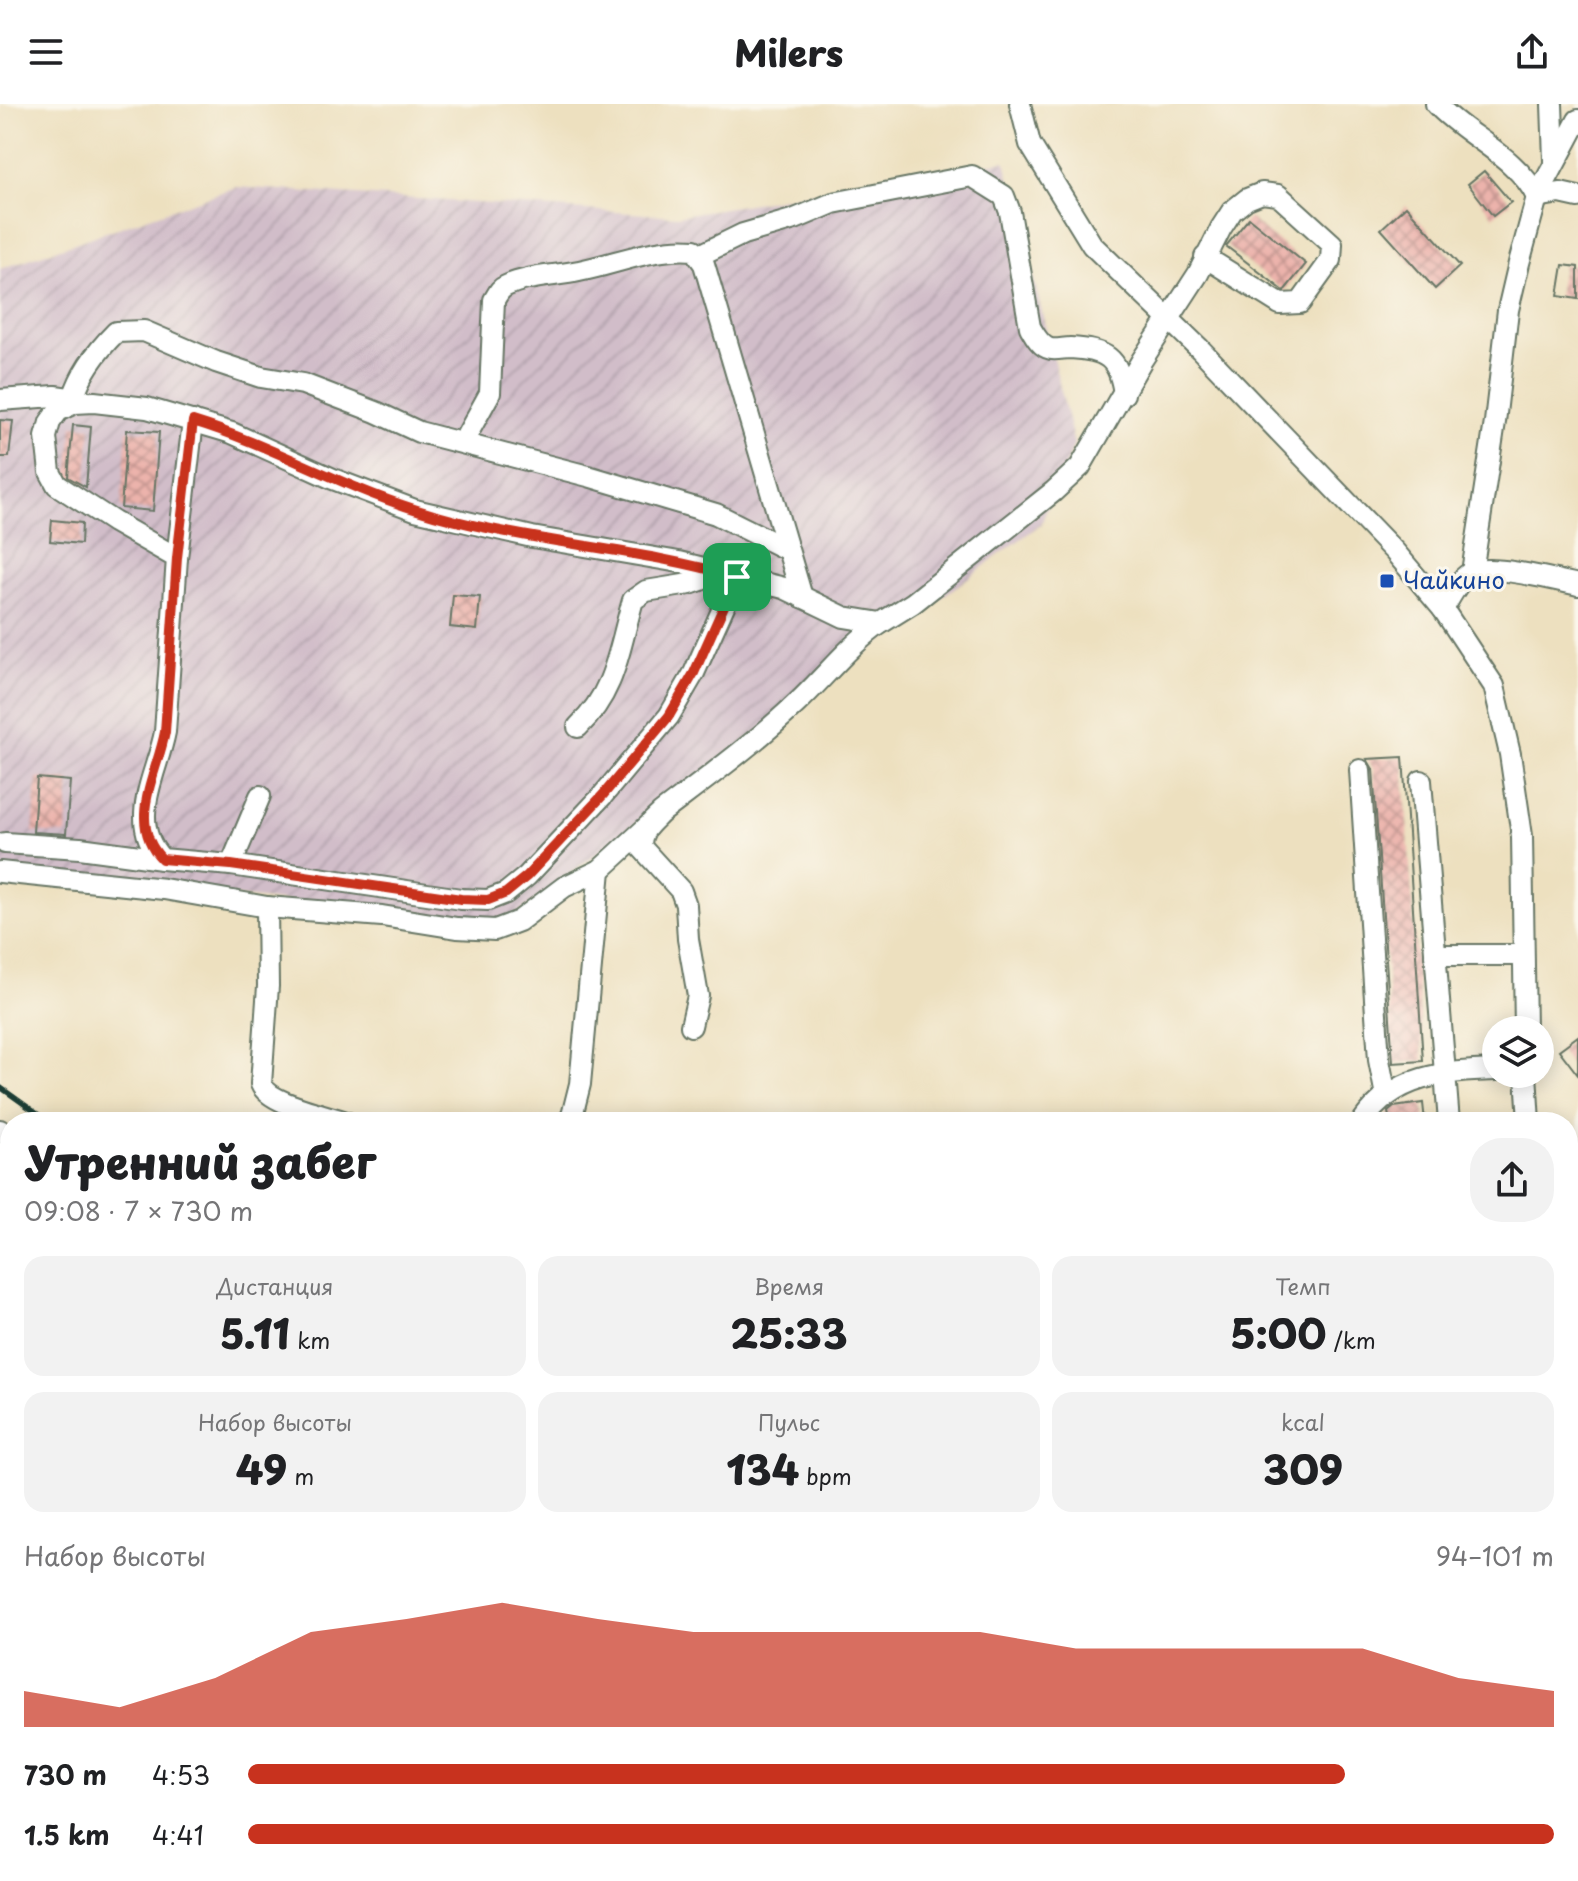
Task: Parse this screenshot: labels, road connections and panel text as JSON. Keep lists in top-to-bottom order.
{
  "places": {
    "transit": ["Чайкино"]
  },
  "page": {
    "header": "Milers",
    "heading": ["Утренний забег", "09:08 · 7 × 730 m"],
    "stats": [
      ["Дистанция", "5.11 km"],
      ["Время", "25:33"],
      ["Темп", "5:00 /km"],
      ["Набор высоты", "49 m"],
      ["Пульс", "134 bpm"],
      ["kcal", "309"]
    ],
    "chart": ["Набор высоты", "94–101 m"],
    "list": [
      {
        "name": "730 m",
        "note": "4:53"
      },
      {
        "name": "1.5 km",
        "note": "4:41"
      }
    ]
  }
}
